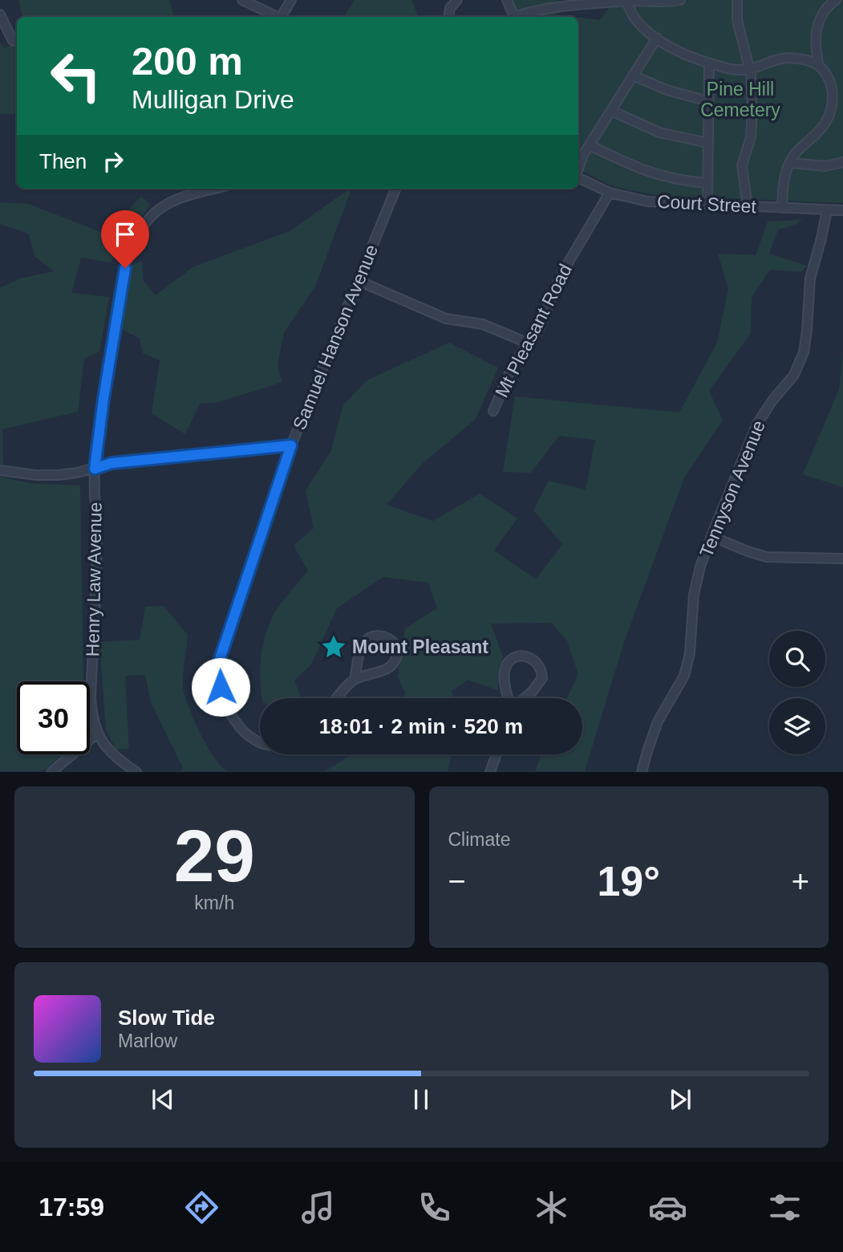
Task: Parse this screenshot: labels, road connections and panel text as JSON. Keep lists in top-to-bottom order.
{
  "streets": {
    "street": [
      "Court Street",
      "Mt Pleasant Road",
      "Samuel Hanson Avenue",
      "Tennyson Avenue",
      "Henry Law Avenue"
    ]
  },
  "crossings": [
    ["Court Street", "Mt Pleasant Road"],
    ["Court Street", "Tennyson Avenue"]
  ],
  "parks": ["Pine Hill Cemetery"],
  "places": {
    "place": ["Mount Pleasant"]
  },
  "page": {
    "turn": ["200 m", "Mulligan Drive"],
    "then": "Then",
    "limit": "30",
    "trip": "18:01 · 2 min · 520 m",
    "tile": [
      ["29", "km/h"],
      "Climate"
    ],
    "heat": ["−", "19°", "+"],
    "song": ["Slow Tide", "Marlow"],
    "tabs": "17:59"
  }
}
